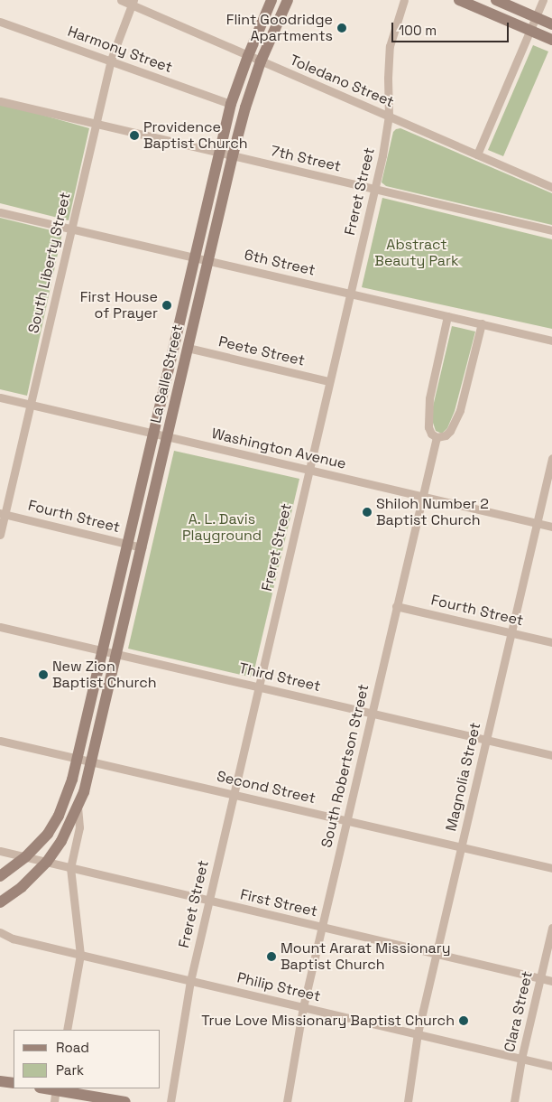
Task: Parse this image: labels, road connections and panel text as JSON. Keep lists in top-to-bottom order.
{
  "streets": {
    "street": [
      "Harmony Street",
      "Toledano Street",
      "7th Street",
      "Freret Street",
      "South Liberty Street",
      "6th Street",
      "Peete Street",
      "La Salle Street",
      "Washington Avenue",
      "Fourth Street",
      "Third Street",
      "South Robertson Street",
      "Magnolia Street",
      "Second Street",
      "First Street",
      "Philip Street",
      "Clara Street"
    ]
  },
  "crossings": [
    ["Harmony Street", "South Liberty Street"],
    ["Harmony Street", "La Salle Street"],
    ["Toledano Street", "Freret Street"],
    ["Toledano Street", "South Liberty Street"],
    ["Toledano Street", "La Salle Street"],
    ["7th Street", "Freret Street"],
    ["7th Street", "South Liberty Street"],
    ["7th Street", "La Salle Street"],
    ["Freret Street", "6th Street"],
    ["Freret Street", "Peete Street"],
    ["Freret Street", "Washington Avenue"],
    ["Freret Street", "Third Street"],
    ["Freret Street", "Second Street"],
    ["Freret Street", "First Street"],
    ["Freret Street", "Philip Street"],
    ["South Liberty Street", "6th Street"],
    ["South Liberty Street", "Washington Avenue"],
    ["South Liberty Street", "Fourth Street"],
    ["6th Street", "La Salle Street"],
    ["Peete Street", "La Salle Street"],
    ["La Salle Street", "Washington Avenue"],
    ["La Salle Street", "Fourth Street"],
    ["La Salle Street", "Third Street"],
    ["La Salle Street", "Second Street"],
    ["La Salle Street", "First Street"],
    ["Washington Avenue", "South Robertson Street"],
    ["Washington Avenue", "Magnolia Street"],
    ["Fourth Street", "South Robertson Street"],
    ["Fourth Street", "Magnolia Street"],
    ["Third Street", "South Robertson Street"],
    ["Third Street", "Magnolia Street"],
    ["South Robertson Street", "Second Street"],
    ["South Robertson Street", "First Street"],
    ["South Robertson Street", "Philip Street"],
    ["Magnolia Street", "Second Street"],
    ["Magnolia Street", "First Street"],
    ["Magnolia Street", "Philip Street"],
    ["First Street", "Clara Street"],
    ["Philip Street", "Clara Street"]
  ],
  "parks": ["Abstract Beauty Park", "A. L. Davis Playground"],
  "places": [
    "Flint Goodridge Apartments",
    "Providence Baptist Church",
    "First House of Prayer",
    "Shiloh Number 2 Baptist Church",
    "New Zion Baptist Church",
    "Mount Ararat Missionary Baptist Church",
    "True Love Missionary Baptist Church"
  ],
  "legend": ["Road", "Park"],
  "scale_bar": "100 m"
}
